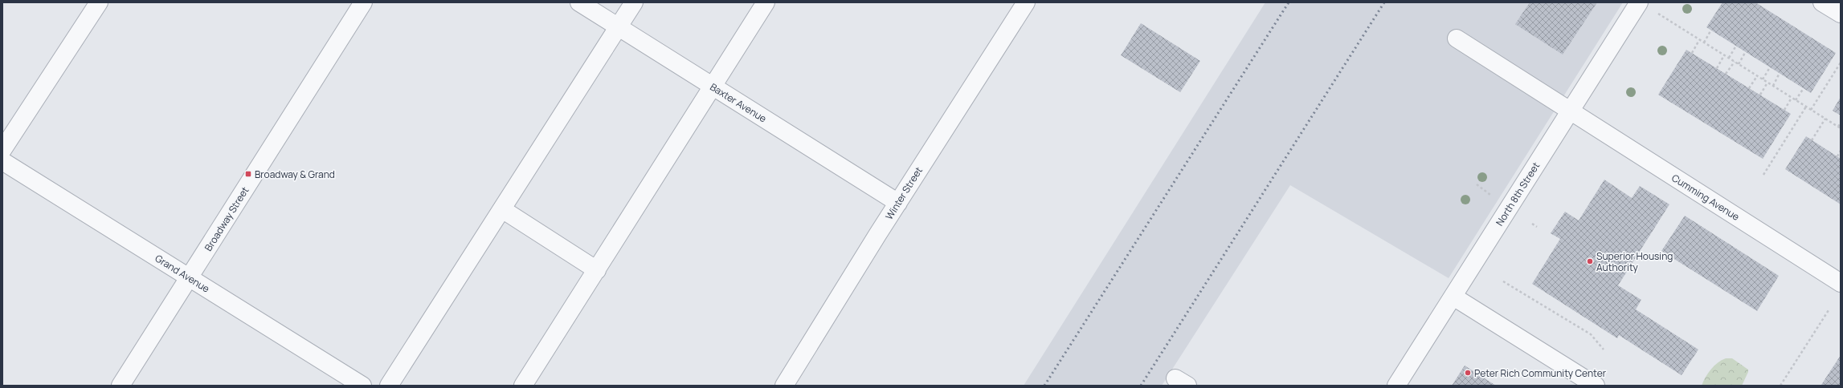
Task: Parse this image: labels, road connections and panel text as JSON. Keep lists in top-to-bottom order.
{
  "streets": {
    "street": [
      "Baxter Avenue",
      "Winter Street",
      "North 8th Street",
      "Cumming Avenue",
      "Broadway Street",
      "Grand Avenue"
    ]
  },
  "crossings": [
    ["Baxter Avenue", "Winter Street"],
    ["North 8th Street", "Cumming Avenue"],
    ["Broadway Street", "Grand Avenue"]
  ],
  "places": {
    "transit": ["Broadway & Grand"],
    "other": ["Superior Housing Authority", "Peter Rich Community Center"]
  }
}
